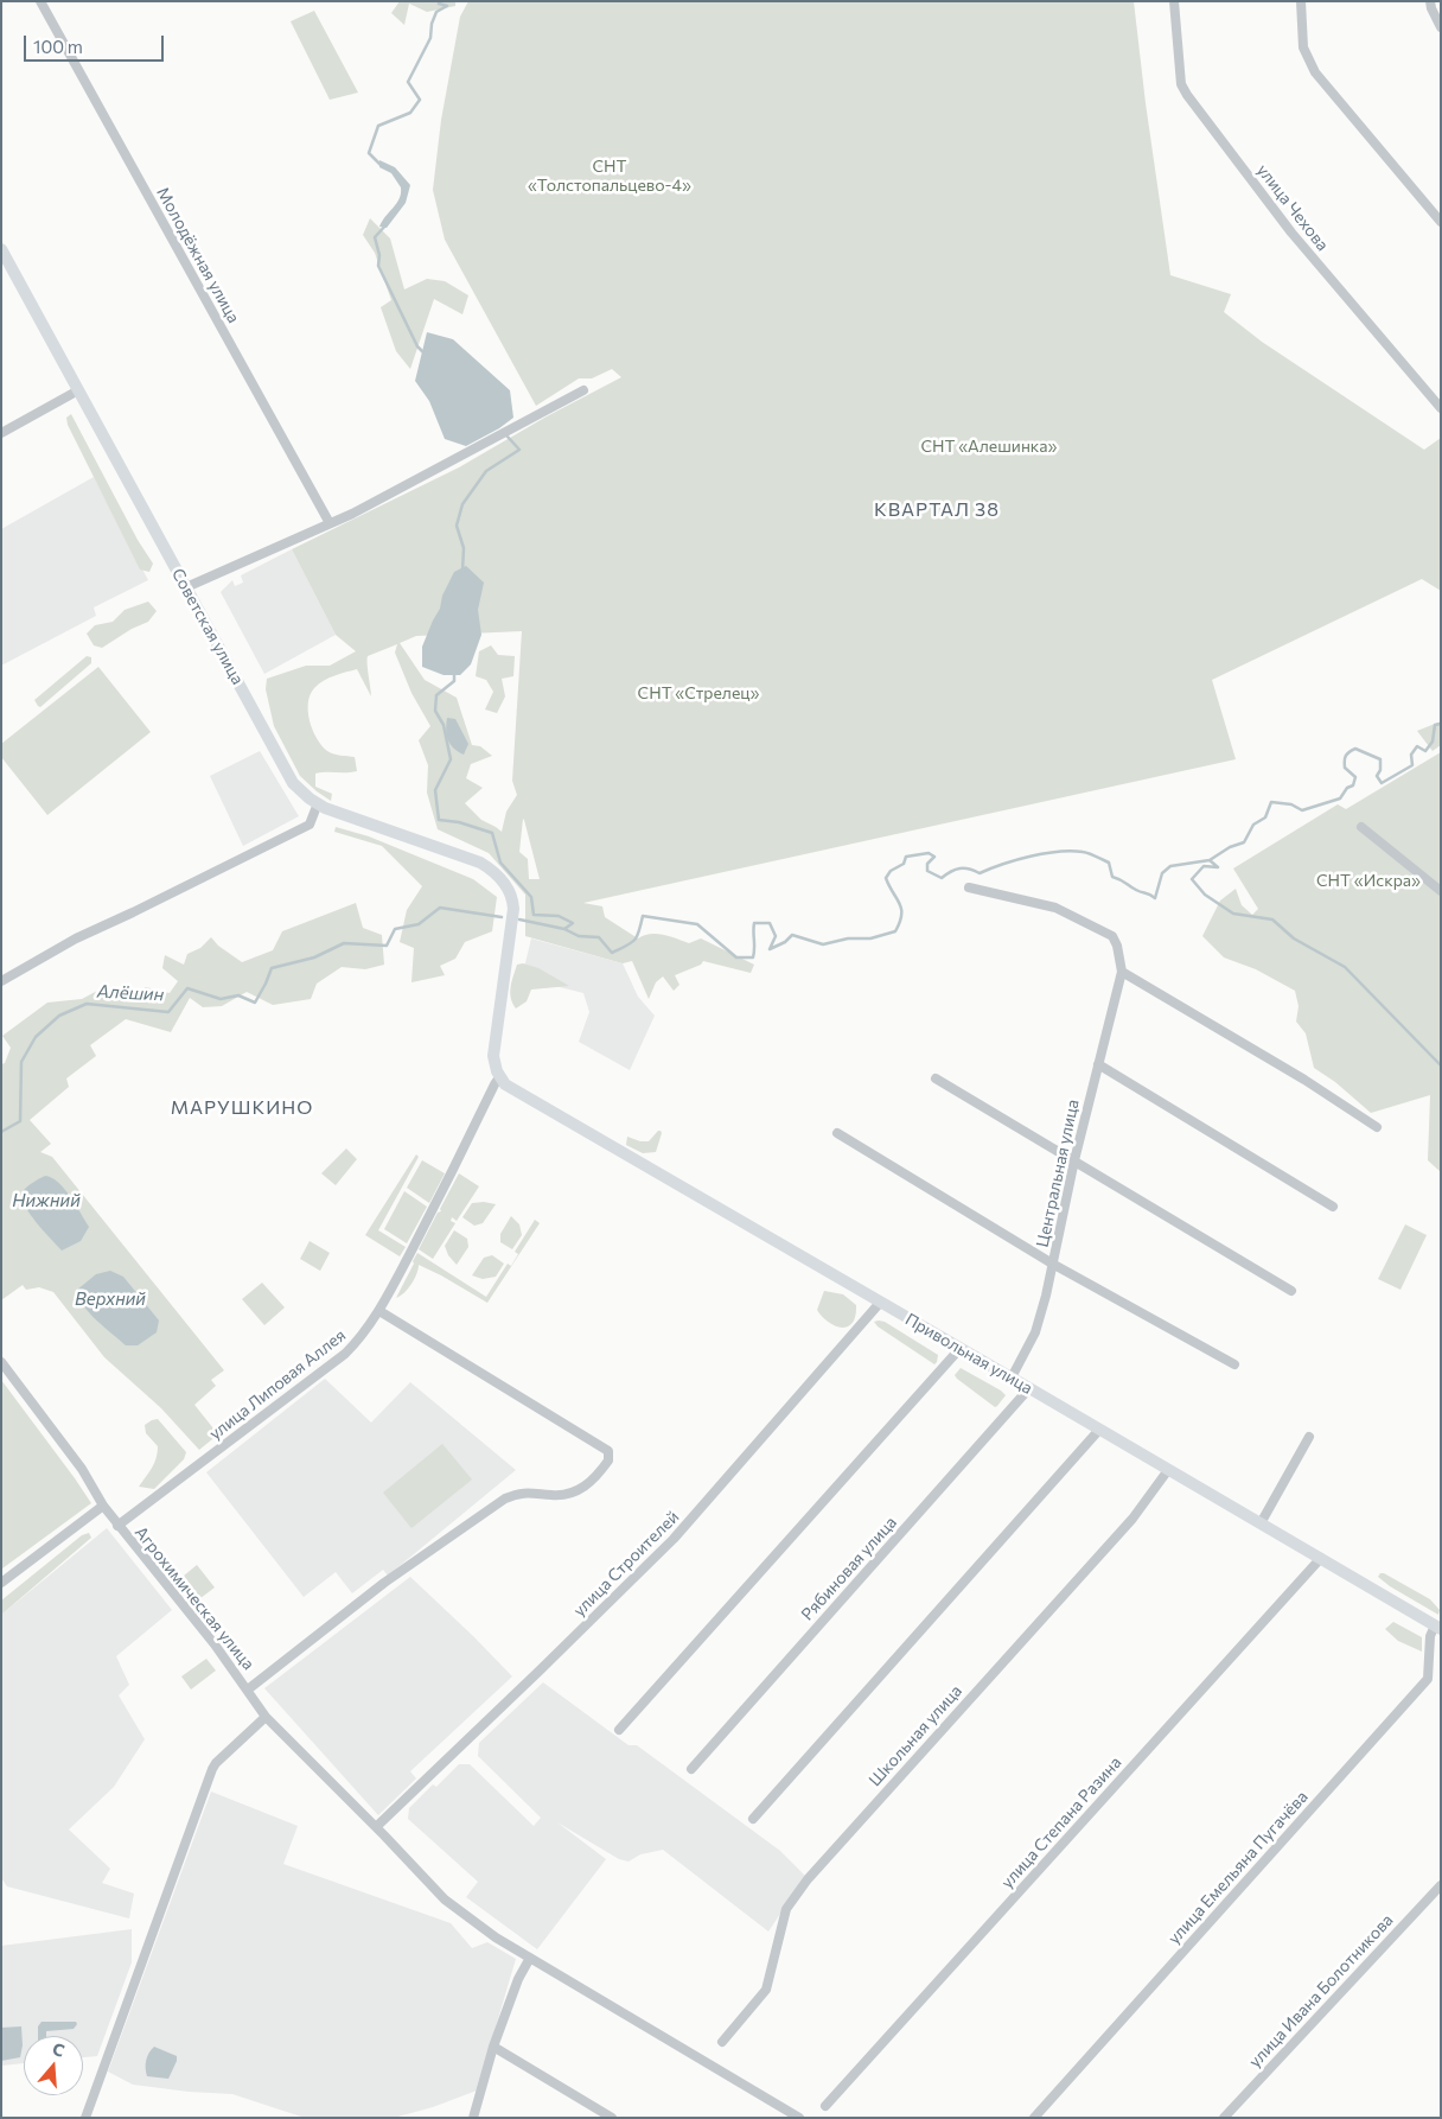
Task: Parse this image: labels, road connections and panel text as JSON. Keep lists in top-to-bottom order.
{
  "streets": {
    "street": [
      "улица Чехова",
      "Молодёжная улица",
      "Советская улица",
      "Центральная улица",
      "Привольная улица",
      "улица Липовая Аллея",
      "улица Строителей",
      "Рябиновая улица",
      "Агрохимическая улица",
      "Школьная улица",
      "улица Степана Разина",
      "улица Емельяна Пугачёва",
      "улица Ивана Болотникова"
    ]
  },
  "crossings": [
    ["Советская улица", "Привольная улица"],
    ["Советская улица", "улица Липовая Аллея"],
    ["Центральная улица", "Привольная улица"],
    ["Привольная улица", "улица Липовая Аллея"],
    ["Привольная улица", "улица Строителей"],
    ["Привольная улица", "Рябиновая улица"],
    ["Привольная улица", "Школьная улица"],
    ["Привольная улица", "улица Степана Разина"],
    ["Привольная улица", "улица Емельяна Пугачёва"],
    ["улица Липовая Аллея", "Агрохимическая улица"],
    ["улица Строителей", "Агрохимическая улица"]
  ],
  "districts": ["КВАРТАЛ 38", "МАРУШКИНО"],
  "water": ["Алёшин", "Нижний", "Верхний"],
  "parks": [
    "СНТ «Толстопальцево-4»",
    "СНТ «Алешинка»",
    "СНТ «Стрелец»",
    "СНТ «Искра»"
  ],
  "scale_bar": "100 m",
  "north": "top"
}
